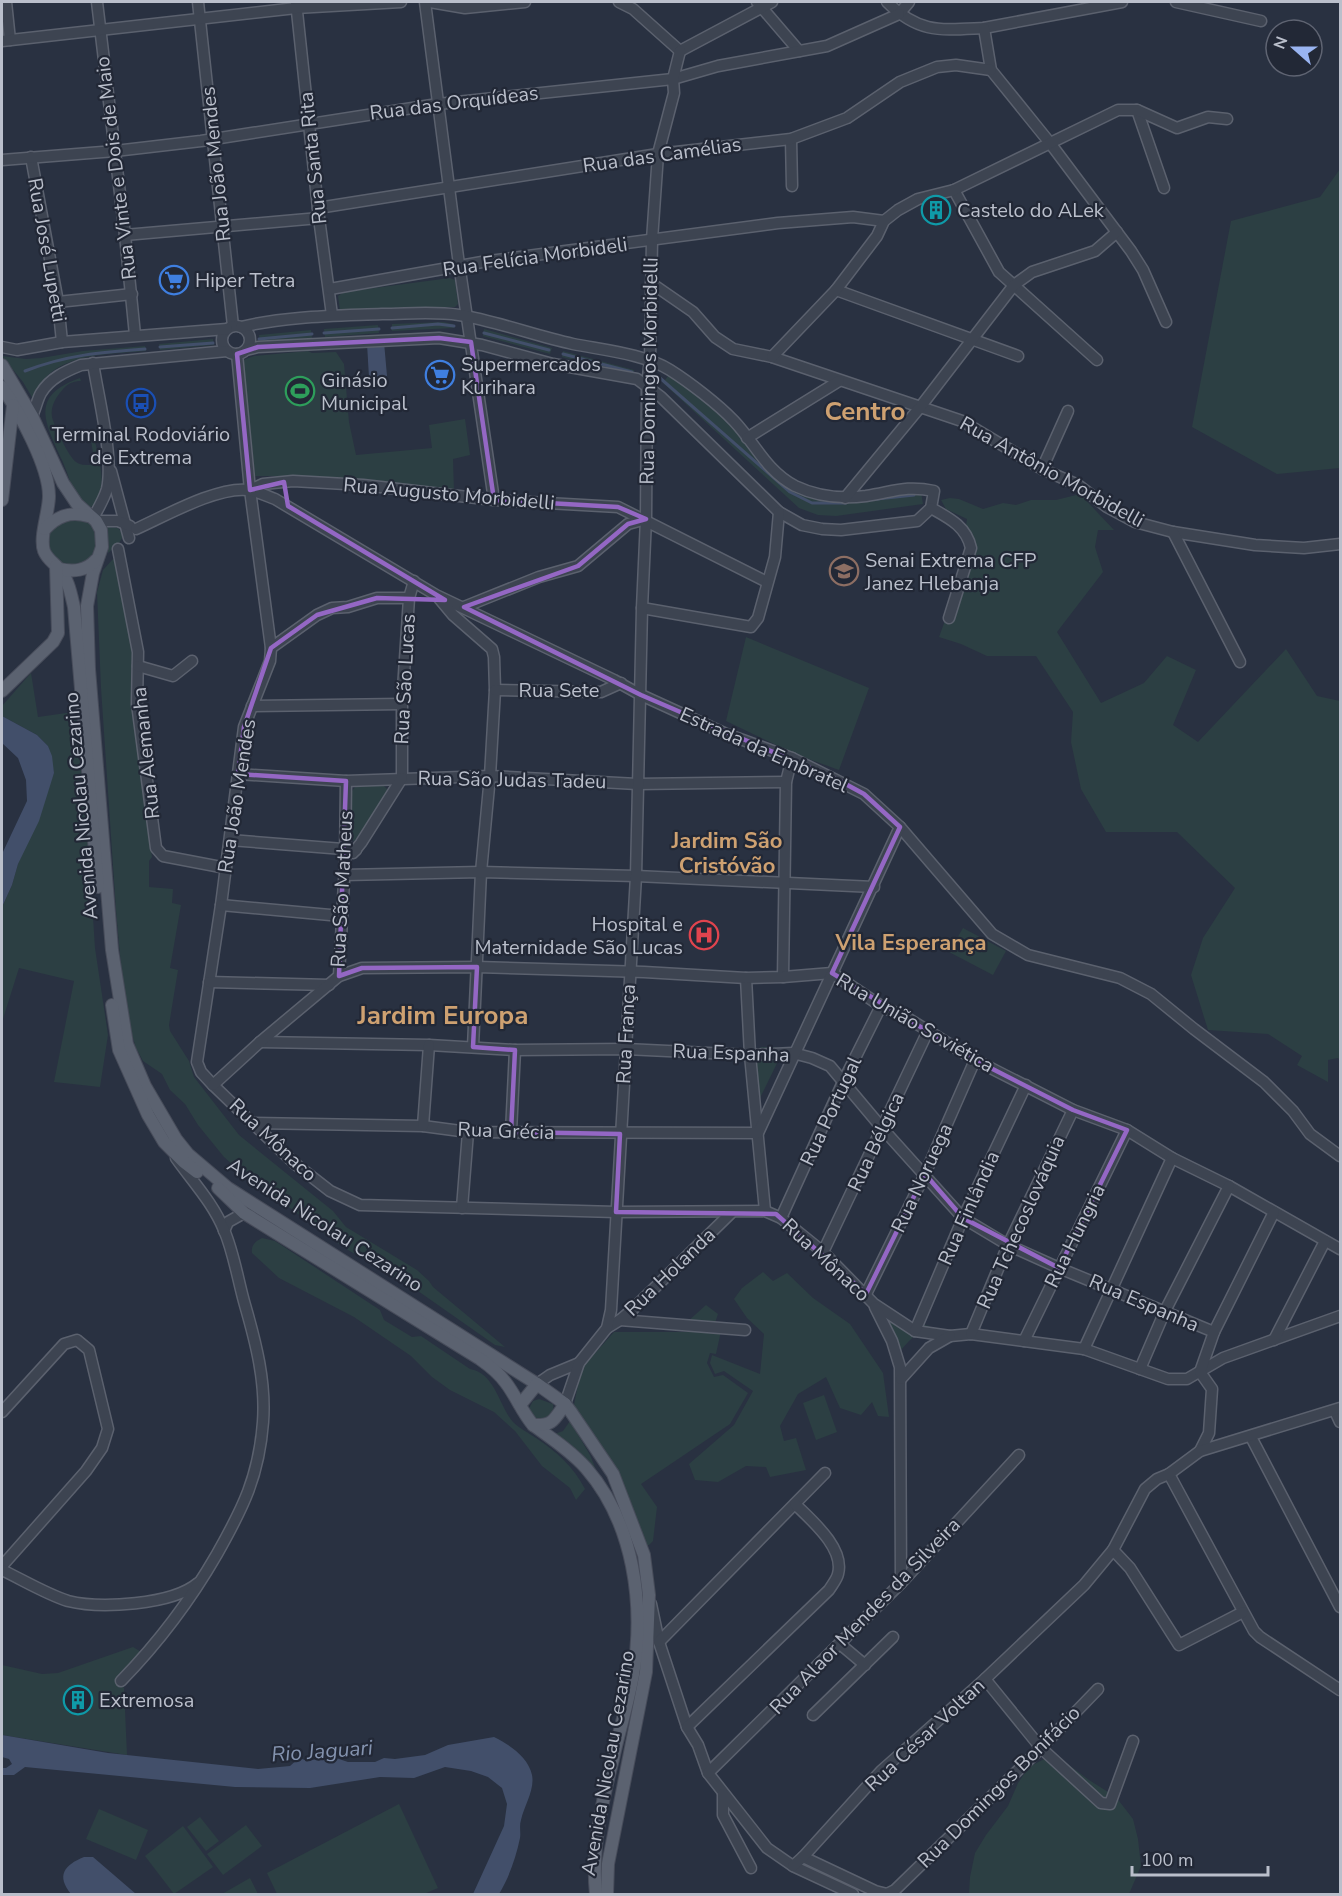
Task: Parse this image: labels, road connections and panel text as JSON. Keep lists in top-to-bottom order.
{
  "streets": {
    "main road": ["Avenida Nicolau Cezarino"],
    "street": [
      "Rua das Orquídeas",
      "Rua das Camélias",
      "Rua Santa Rita",
      "Rua João Mendes",
      "Rua Vinte e Dois de Maio",
      "Rua José Lupetti",
      "Rua Felícia Morbideli",
      "Rua Domingos Morbidelli",
      "Rua Antônio Morbidelli",
      "Rua Augusto Morbidelli",
      "Rua São Lucas",
      "Rua Sete",
      "Estrada da Embratel",
      "Rua Alemanha",
      "Rua São Judas Tadeu",
      "Rua São Matheus",
      "Rua União Soviética",
      "Rua França",
      "Rua Espanha",
      "Rua Portugal",
      "Rua Grécia",
      "Rua Mônaco",
      "Rua Bélgica",
      "Rua Noruega",
      "Rua Finlândia",
      "Rua Tchecoslováquia",
      "Rua Hungria",
      "Rua Holanda",
      "Rua Alaor Mendes da Silveira",
      "Rua César Voltan",
      "Rua Domingos Bonifácio"
    ]
  },
  "crossings": [
    ["Rua das Orquídeas", "Rua Santa Rita"],
    ["Rua das Orquídeas", "Rua João Mendes"],
    ["Rua das Orquídeas", "Rua Vinte e Dois de Maio"],
    ["Rua das Orquídeas", "Rua José Lupetti"],
    ["Rua das Orquídeas", "Rua Domingos Morbidelli"],
    ["Rua das Camélias", "Rua Santa Rita"],
    ["Rua das Camélias", "Rua João Mendes"],
    ["Rua das Camélias", "Rua Vinte e Dois de Maio"],
    ["Rua das Camélias", "Rua Domingos Morbidelli"],
    ["Rua Santa Rita", "Rua Felícia Morbideli"],
    ["Rua João Mendes", "Rua Augusto Morbidelli"],
    ["Rua João Mendes", "Estrada da Embratel"],
    ["Rua João Mendes", "Rua Alemanha"],
    ["Rua João Mendes", "Rua São Judas Tadeu"],
    ["Rua João Mendes", "Rua Mônaco"],
    ["Rua Felícia Morbideli", "Rua Domingos Morbidelli"],
    ["Rua Domingos Morbidelli", "Rua Antônio Morbidelli"],
    ["Rua Domingos Morbidelli", "Rua Augusto Morbidelli"],
    ["Rua Domingos Morbidelli", "Estrada da Embratel"],
    ["Rua Domingos Morbidelli", "Rua França"],
    ["Rua Augusto Morbidelli", "Estrada da Embratel"],
    ["Rua São Lucas", "Estrada da Embratel"],
    ["Rua São Lucas", "Rua São Judas Tadeu"],
    ["Rua Sete", "Estrada da Embratel"],
    ["Estrada da Embratel", "Rua França"],
    ["Rua São Judas Tadeu", "Rua São Matheus"],
    ["Rua São Judas Tadeu", "Rua França"],
    ["Rua São Matheus", "Rua União Soviética"],
    ["Rua São Matheus", "Rua Espanha"],
    ["Rua São Matheus", "Rua Mônaco"],
    ["Rua União Soviética", "Rua França"],
    ["Rua União Soviética", "Rua Portugal"],
    ["Rua União Soviética", "Rua Bélgica"],
    ["Rua União Soviética", "Rua Noruega"],
    ["Rua União Soviética", "Rua Finlândia"],
    ["Rua União Soviética", "Rua Tchecoslováquia"],
    ["Rua União Soviética", "Rua Hungria"],
    ["Rua França", "Rua Espanha"],
    ["Rua França", "Rua Grécia"],
    ["Rua França", "Rua Mônaco"],
    ["Rua França", "Rua Holanda"],
    ["Rua Espanha", "Rua Portugal"],
    ["Rua Espanha", "Rua Bélgica"],
    ["Rua Espanha", "Rua Noruega"],
    ["Rua Espanha", "Rua Finlândia"],
    ["Rua Espanha", "Rua Tchecoslováquia"],
    ["Rua Espanha", "Rua Hungria"],
    ["Rua Portugal", "Rua Mônaco"],
    ["Rua Grécia", "Rua Mônaco"],
    ["Rua Mônaco", "Rua Bélgica"],
    ["Rua Mônaco", "Rua Noruega"],
    ["Rua Mônaco", "Rua Finlândia"],
    ["Rua Mônaco", "Rua Tchecoslováquia"],
    ["Rua Mônaco", "Rua Hungria"],
    ["Rua Mônaco", "Rua Holanda"],
    ["Rua César Voltan", "Rua Domingos Bonifácio"]
  ],
  "districts": [
    "Centro",
    "Jardim São Cristóvão",
    "Vila Esperança",
    "Jardim Europa"
  ],
  "water": ["Rio Jaguari"],
  "places": {
    "building": ["Castelo do ALek", "Extremosa"],
    "supermarket": ["Hiper Tetra", "Supermercados Kurihara"],
    "sports": ["Ginásio Municipal"],
    "bus stop": ["Terminal Rodoviário de Extrema"],
    "school or university": ["Senai Extrema CFP Janez Hlebanja"],
    "hospital": ["Hospital e Maternidade São Lucas"]
  },
  "scale_bar": "100 m",
  "north": "left"
}
